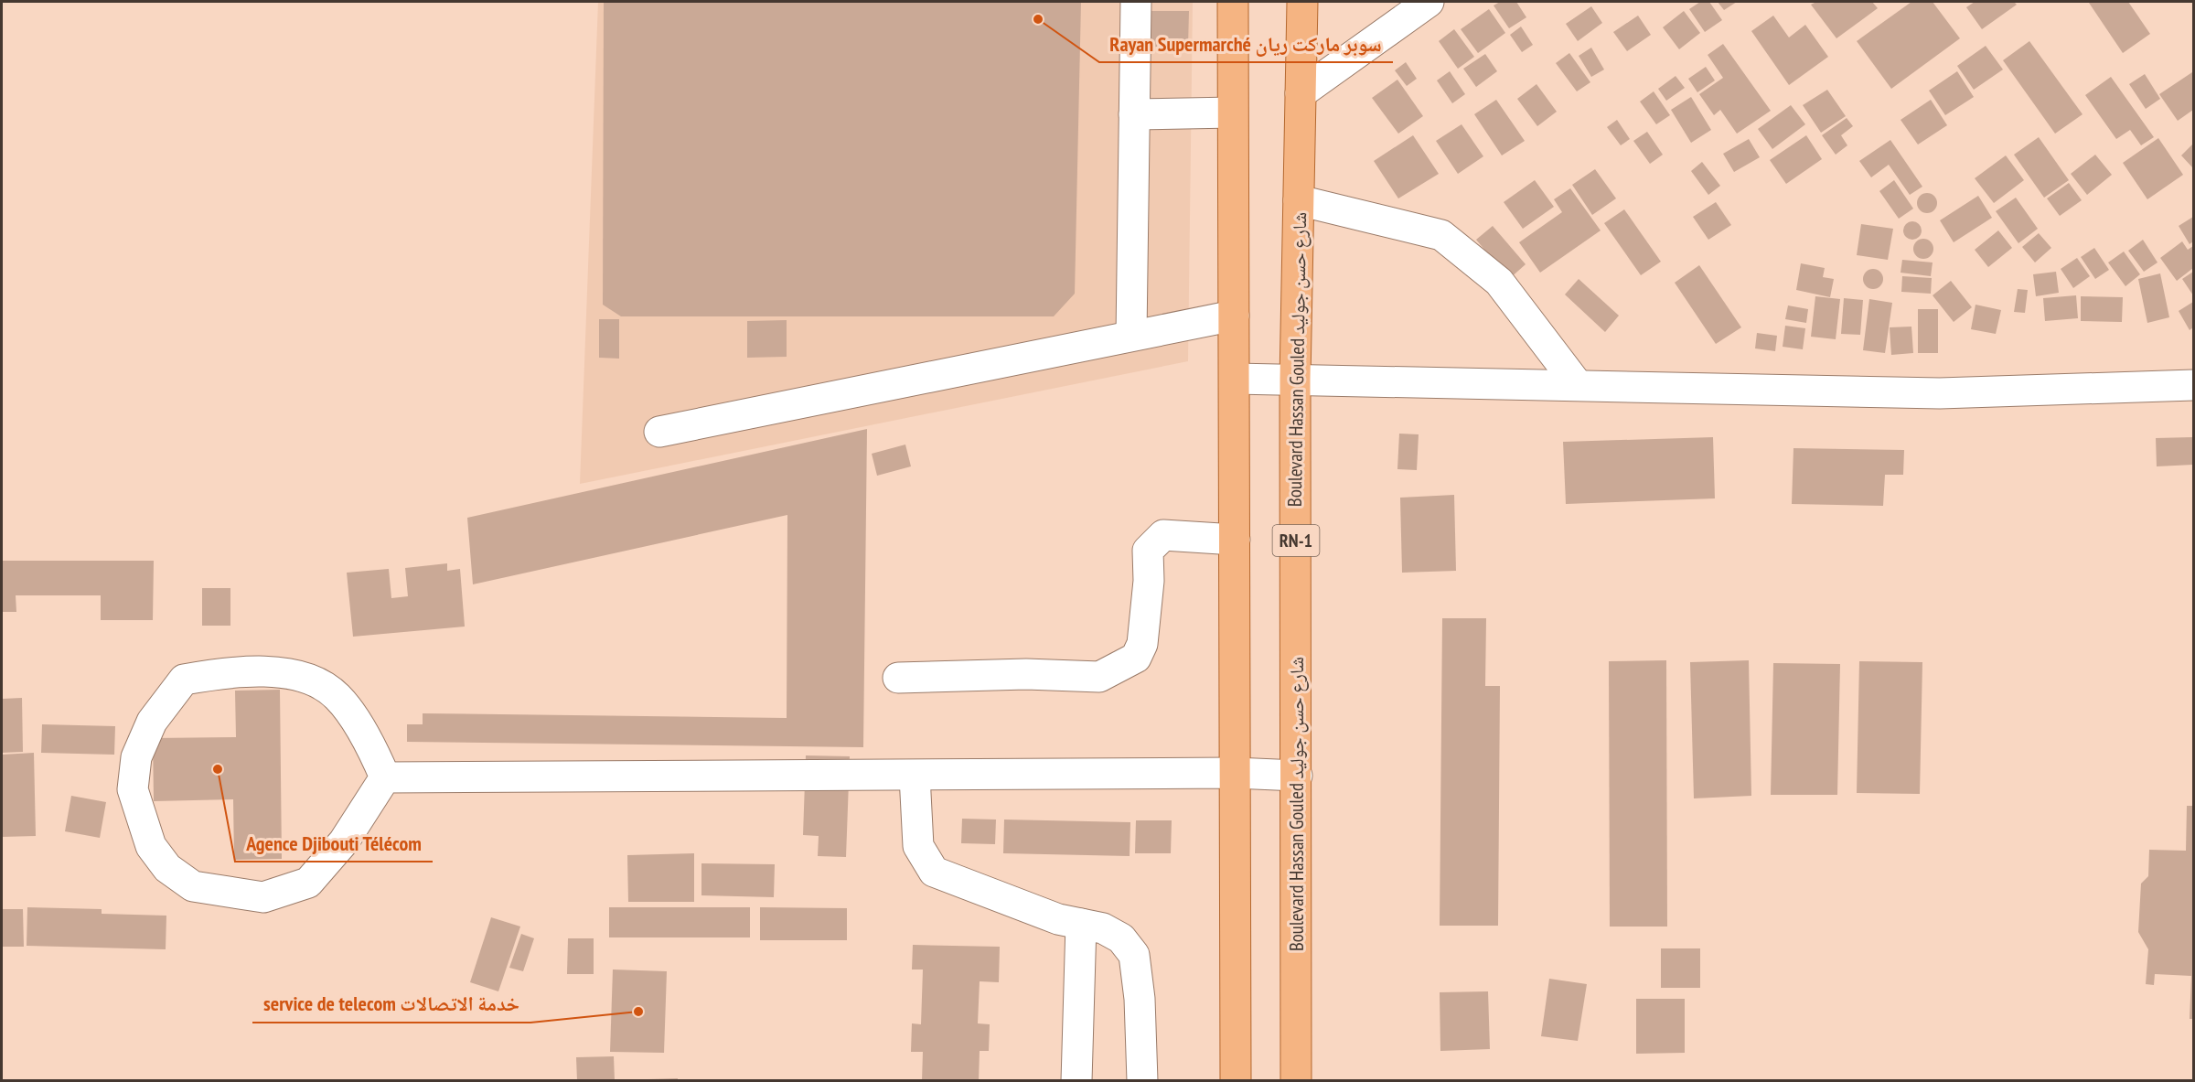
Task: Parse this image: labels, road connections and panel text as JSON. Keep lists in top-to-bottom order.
{
  "streets": {
    "main road": ["Boulevard Hassan Gouled شارع حسن جوليد", "RN-1"]
  },
  "places": ["Rayan Supermarché سوبر ماركت ريان", "Agence Djibouti Télécom", "service de telecom خدمة الاتصالات"]
}
